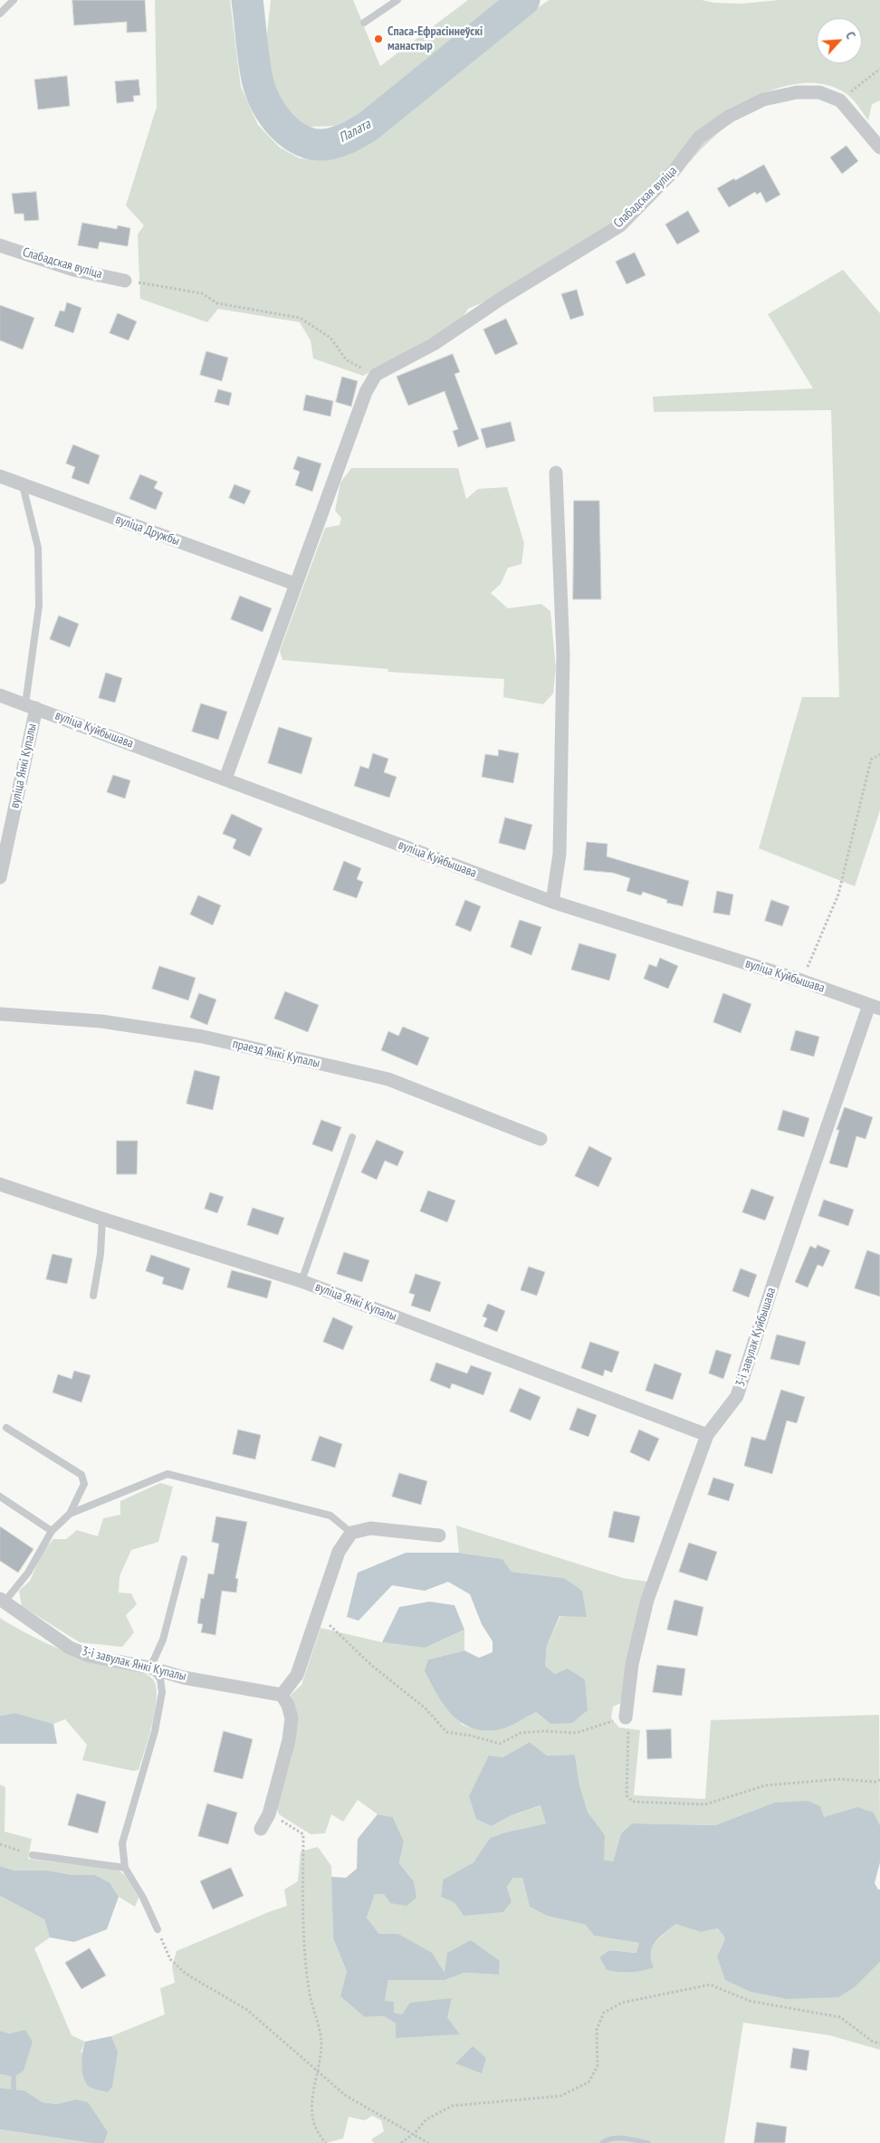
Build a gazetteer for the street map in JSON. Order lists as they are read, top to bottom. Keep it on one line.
{"streets":{"street":["Слабадская вуліца","вуліца Дружбы","вуліца Куйбышава","вуліца Янкі Купалы","праезд Янкі Купалы","3-і завулак Куйбышава","3-і завулак Янкі Купалы"]},"crossings":[["вуліца Куйбышава","вуліца Янкі Купалы"],["вуліца Куйбышава","3-і завулак Куйбышава"],["вуліца Янкі Купалы","3-і завулак Куйбышава"]],"water":["Палата"],"places":["Спаса-Ефрасіннеўскі манастыр"],"north":"top right"}
